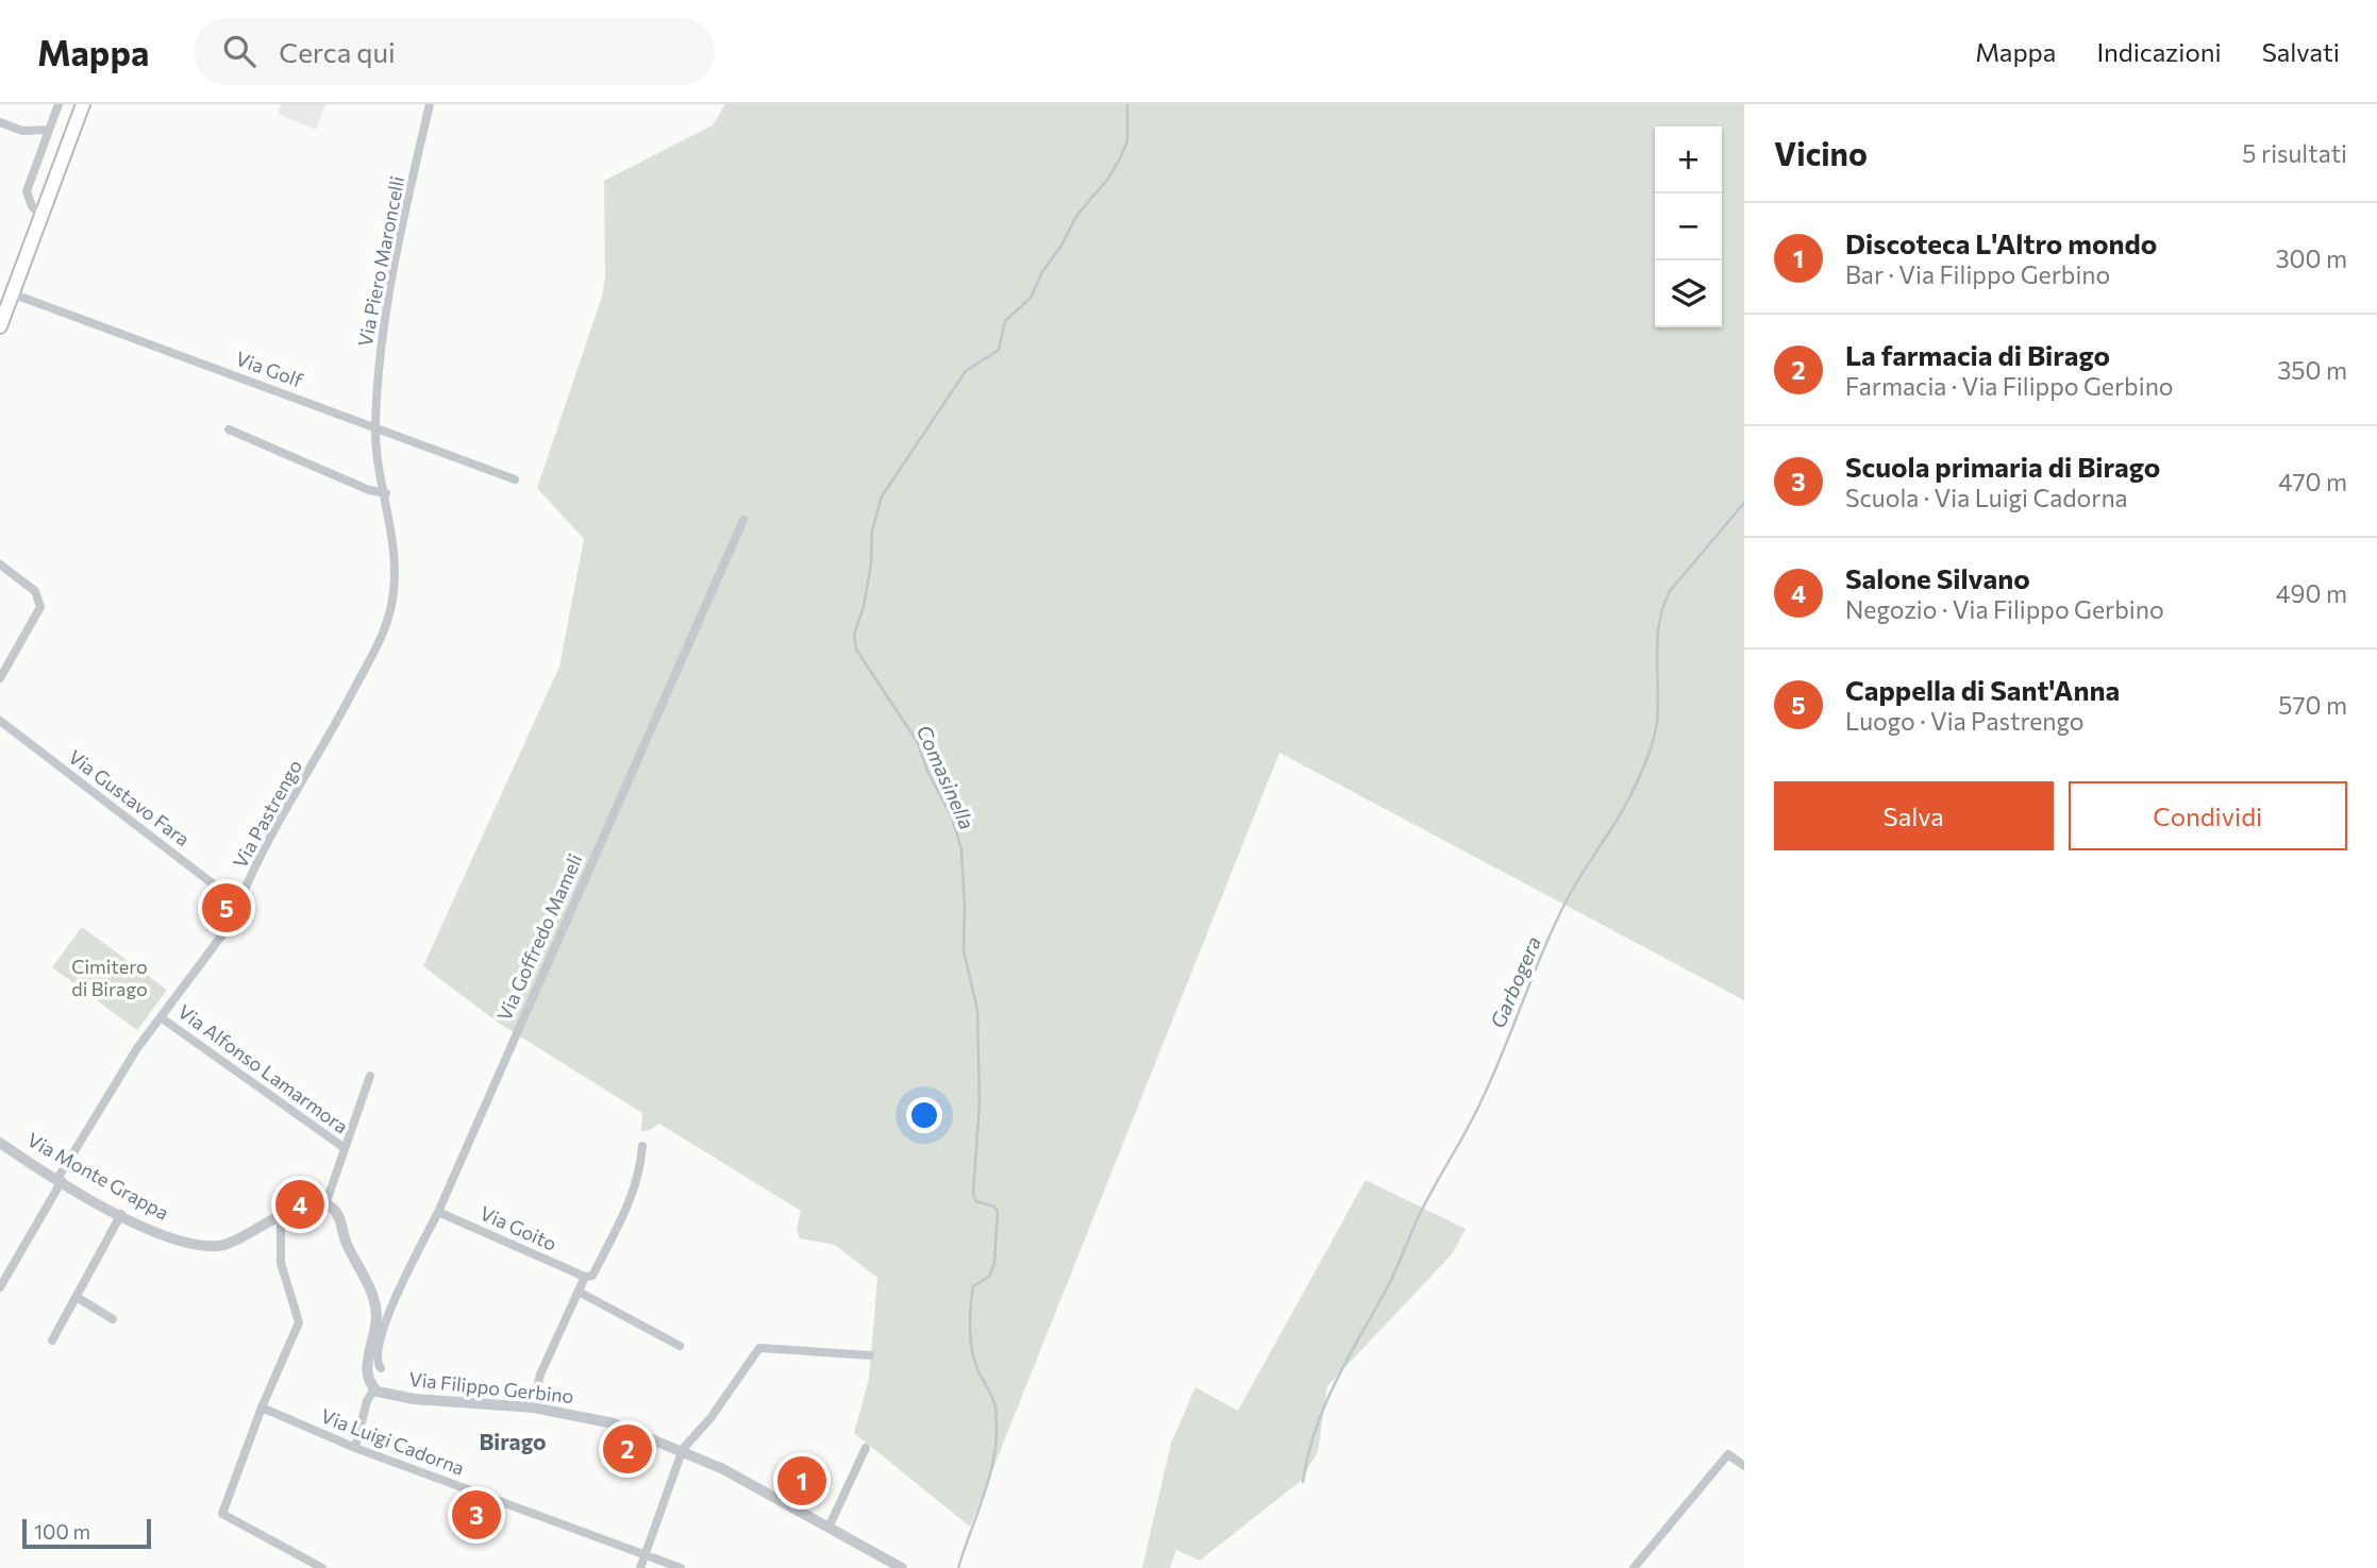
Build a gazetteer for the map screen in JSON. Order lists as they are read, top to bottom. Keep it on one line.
{"streets":{"street":["Via Piero Maroncelli","Via Golf","Via Gustavo Fara","Via Pastrengo","Via Goffredo Mameli","Via Alfonso Lamarmora","Via Monte Grappa","Via Goito","Via Filippo Gerbino","Via Luigi Cadorna"]},"crossings":[["Via Piero Maroncelli","Via Golf"],["Via Piero Maroncelli","Via Pastrengo"],["Via Golf","Via Pastrengo"],["Via Gustavo Fara","Via Pastrengo"],["Via Pastrengo","Via Alfonso Lamarmora"],["Via Pastrengo","Via Monte Grappa"],["Via Goffredo Mameli","Via Goito"]],"districts":["Birago"],"water":["Comasinella","Garbogera"],"parks":["Cimitero di Birago"],"scale_bar":"100 m","page":{"header":"Mappa","search":"Cerca qui","nav":["Mappa","Indicazioni","Salvati"],"heading":["Vicino","5 risultati"],"map_buttons":["+","−"],"list":[{"mark":"1","name":"Discoteca L'Altro mondo","note":"Bar · Via Filippo Gerbino","value":"300 m"},{"mark":"2","name":"La farmacia di Birago","note":"Farmacia · Via Filippo Gerbino","value":"350 m"},{"mark":"3","name":"Scuola primaria di Birago","note":"Scuola · Via Luigi Cadorna","value":"470 m"},{"mark":"4","name":"Salone Silvano","note":"Negozio · Via Filippo Gerbino","value":"490 m"},{"mark":"5","name":"Cappella di Sant'Anna","note":"Luogo · Via Pastrengo","value":"570 m"}],"buttons":["Salva","Condividi"],"pins":["5","4","2","1","3"],"scale":"100 m"}}
